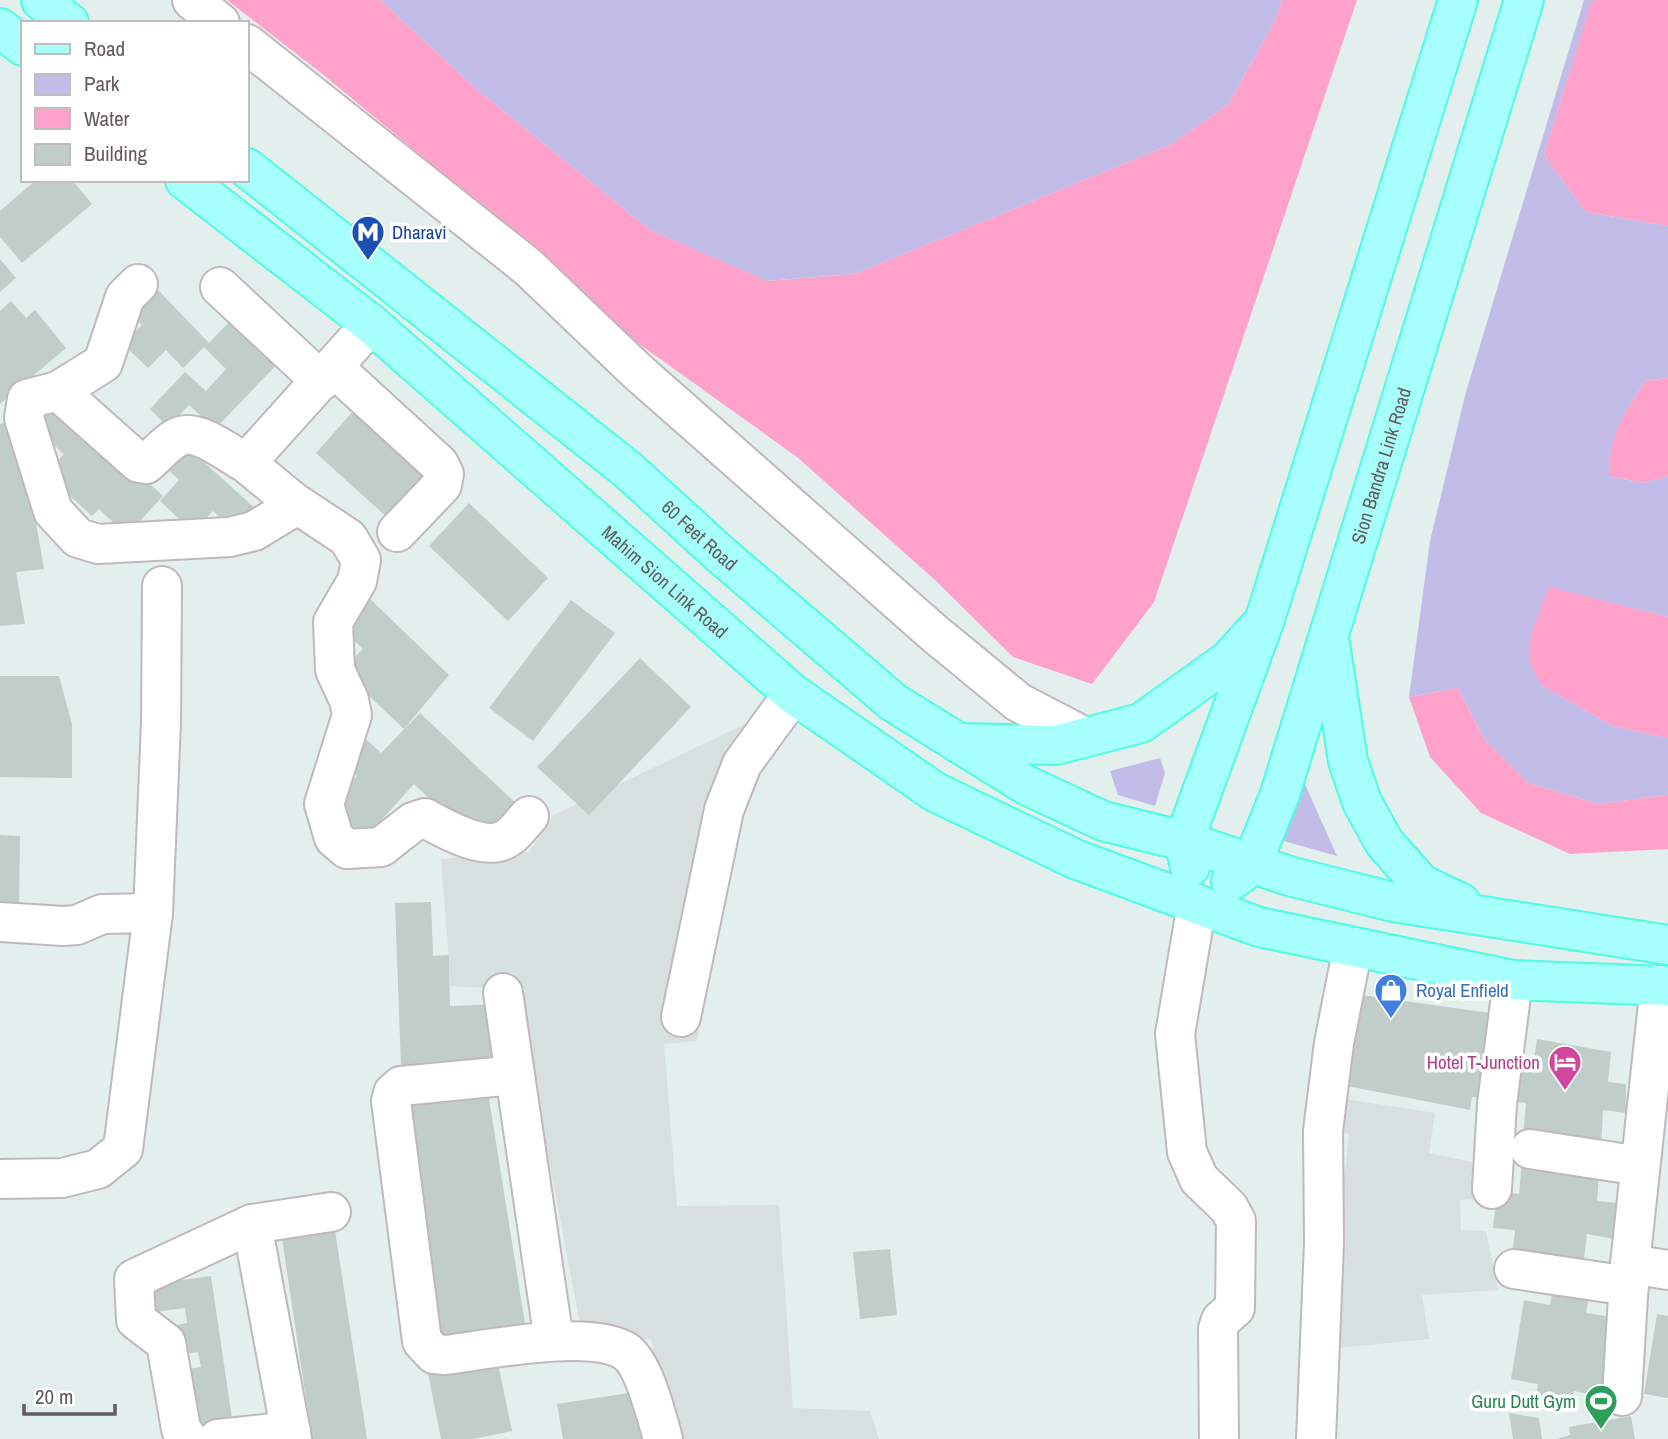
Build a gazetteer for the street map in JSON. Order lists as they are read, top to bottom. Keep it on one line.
{"streets":{"main road":["Sion Bandra Link Road","60 Feet Road","Mahim Sion Link Road"]},"crossings":[["Sion Bandra Link Road","60 Feet Road"]],"places":{"metro station":["Dharavi"],"shop":["Royal Enfield"],"hotel":["Hotel T-Junction"],"sports":["Guru Dutt Gym"]},"legend":["Road","Park","Water","Building"],"scale_bar":"20 m"}
